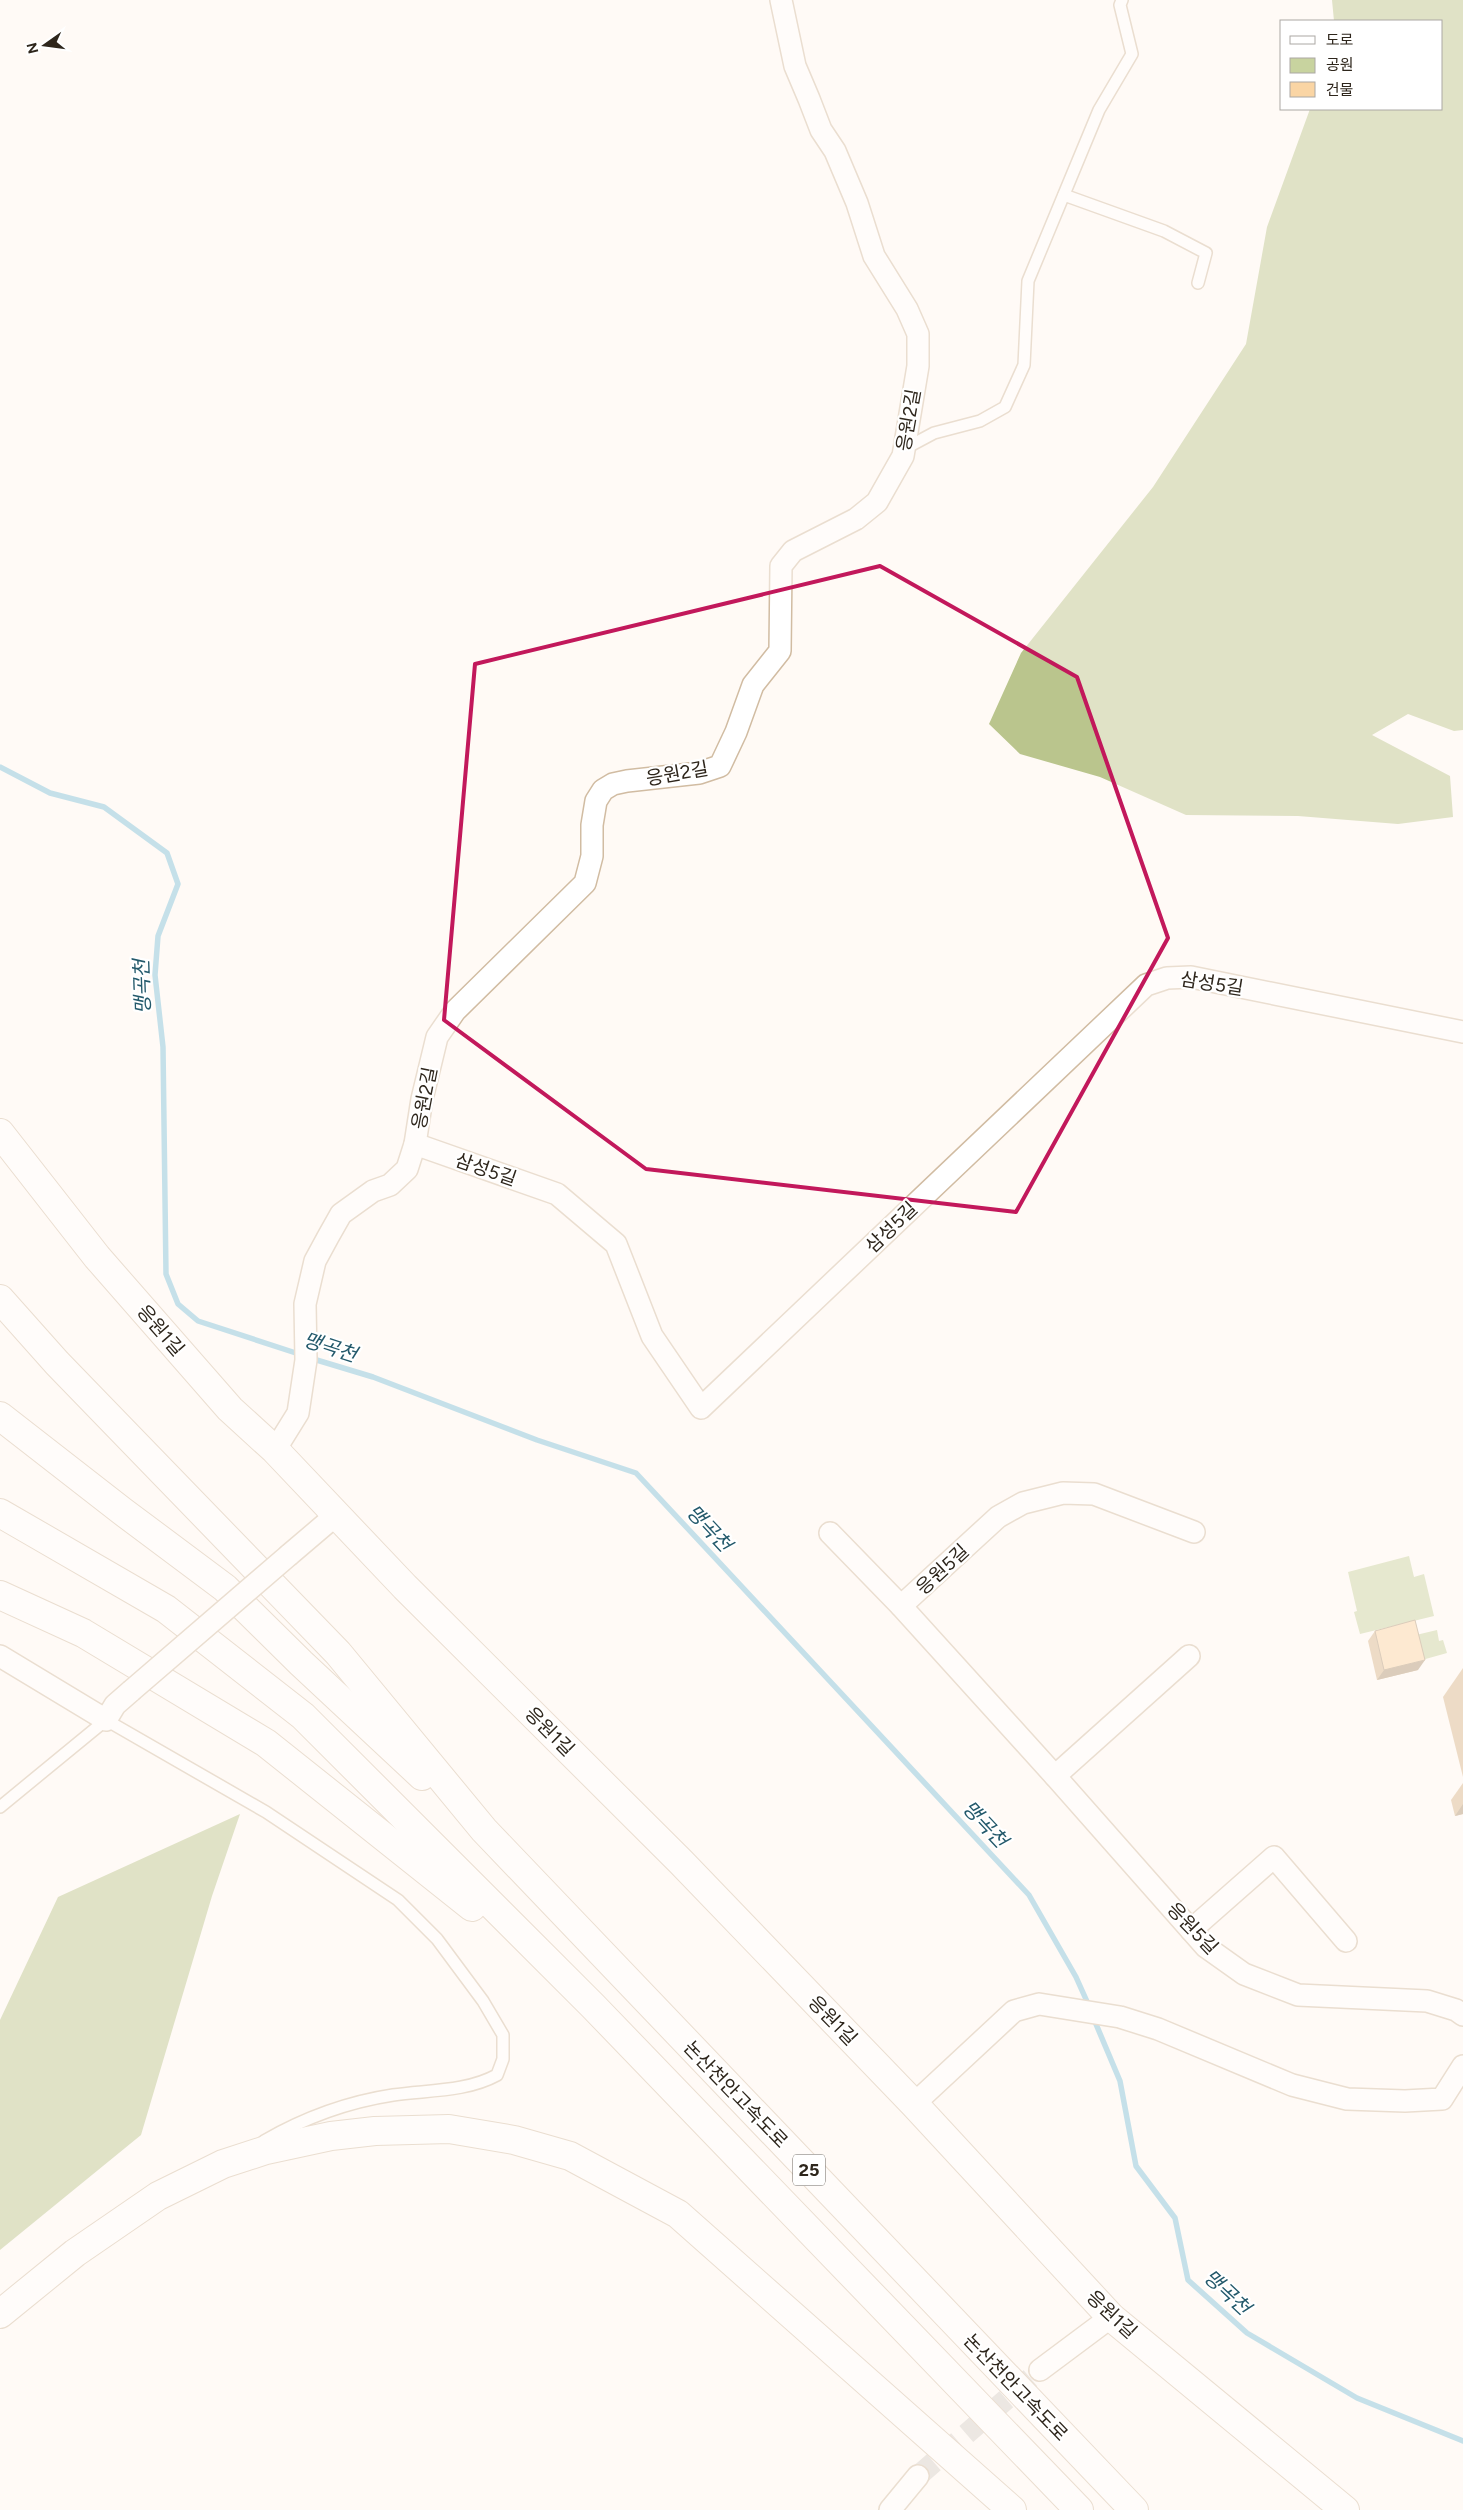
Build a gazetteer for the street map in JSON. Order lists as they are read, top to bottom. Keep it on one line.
{"streets":{"main road":["응원1길","논산천안고속도로","25"],"street":["응원2길","삼성5길","응원5길"]},"crossings":[["응원2길","삼성5길"],["응원2길","응원1길"]],"water":["맹곡천"],"legend":["도로","공원","건물"],"north":"left"}
